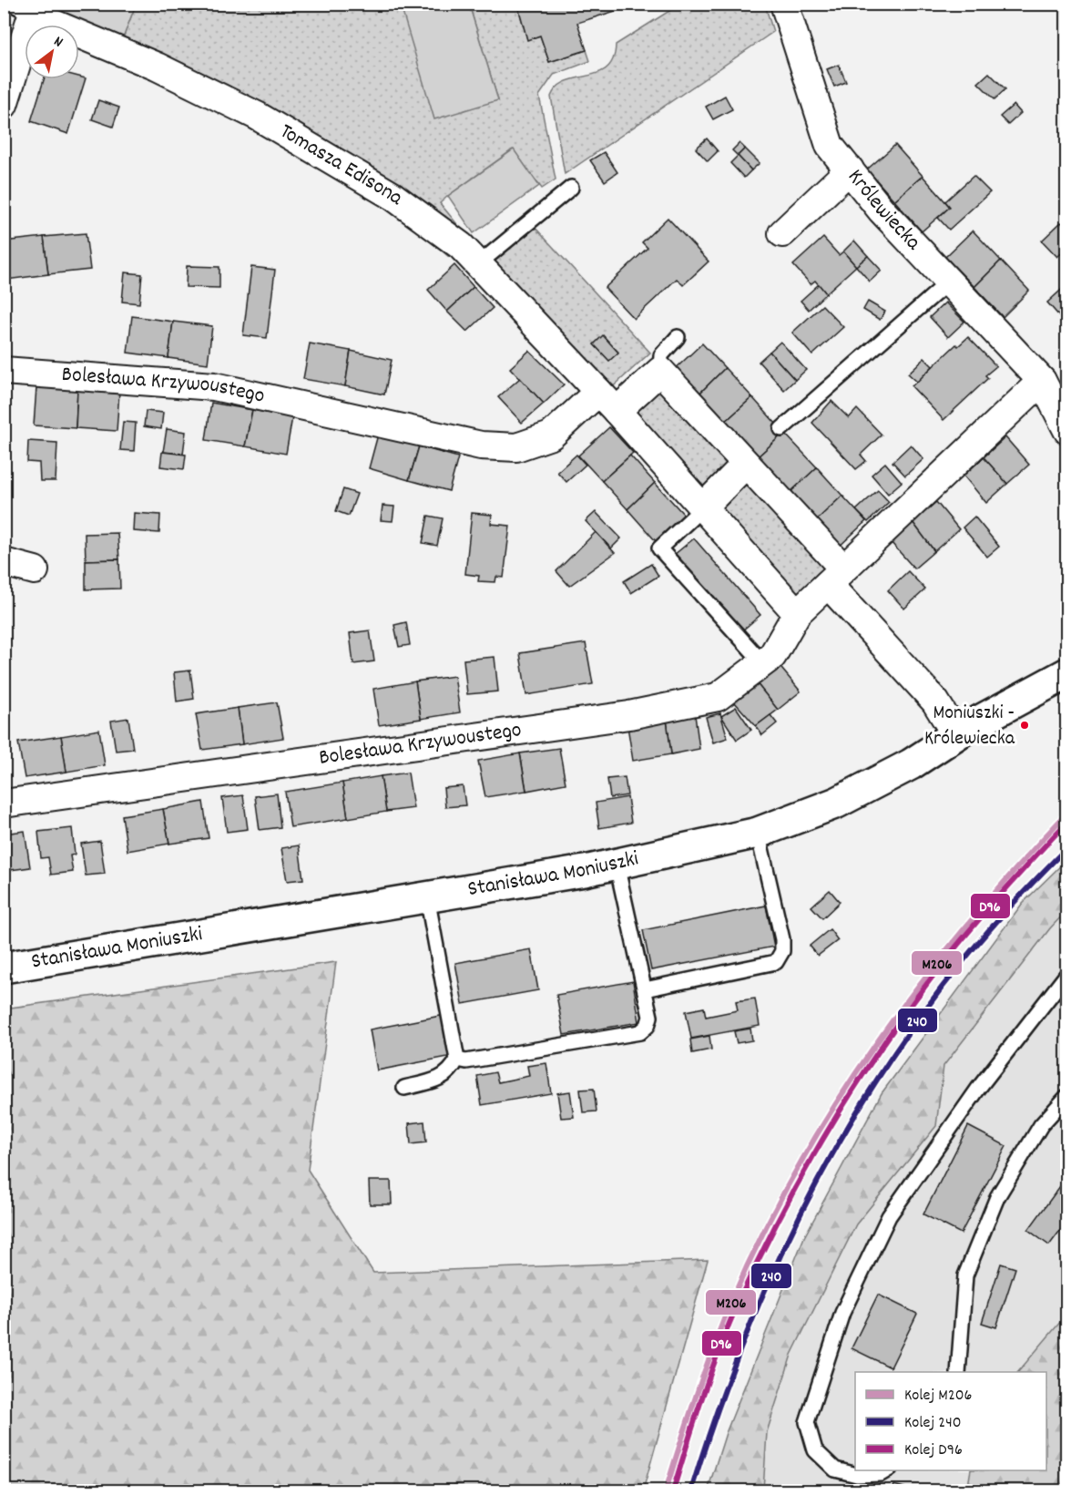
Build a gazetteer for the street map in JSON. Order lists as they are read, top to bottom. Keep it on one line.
{"streets":{"street":["Tomasza Edisona","Królewiecka","Bolesława Krzywoustego","Stanisława Moniuszki"]},"crossings":[["Tomasza Edisona","Bolesława Krzywoustego"]],"places":["Moniuszki - Królewiecka"],"lines":["rail line M206","rail line D96","rail line 240"],"legend":["Kolej M206","Kolej 240","Kolej D96"],"north":"top right"}
